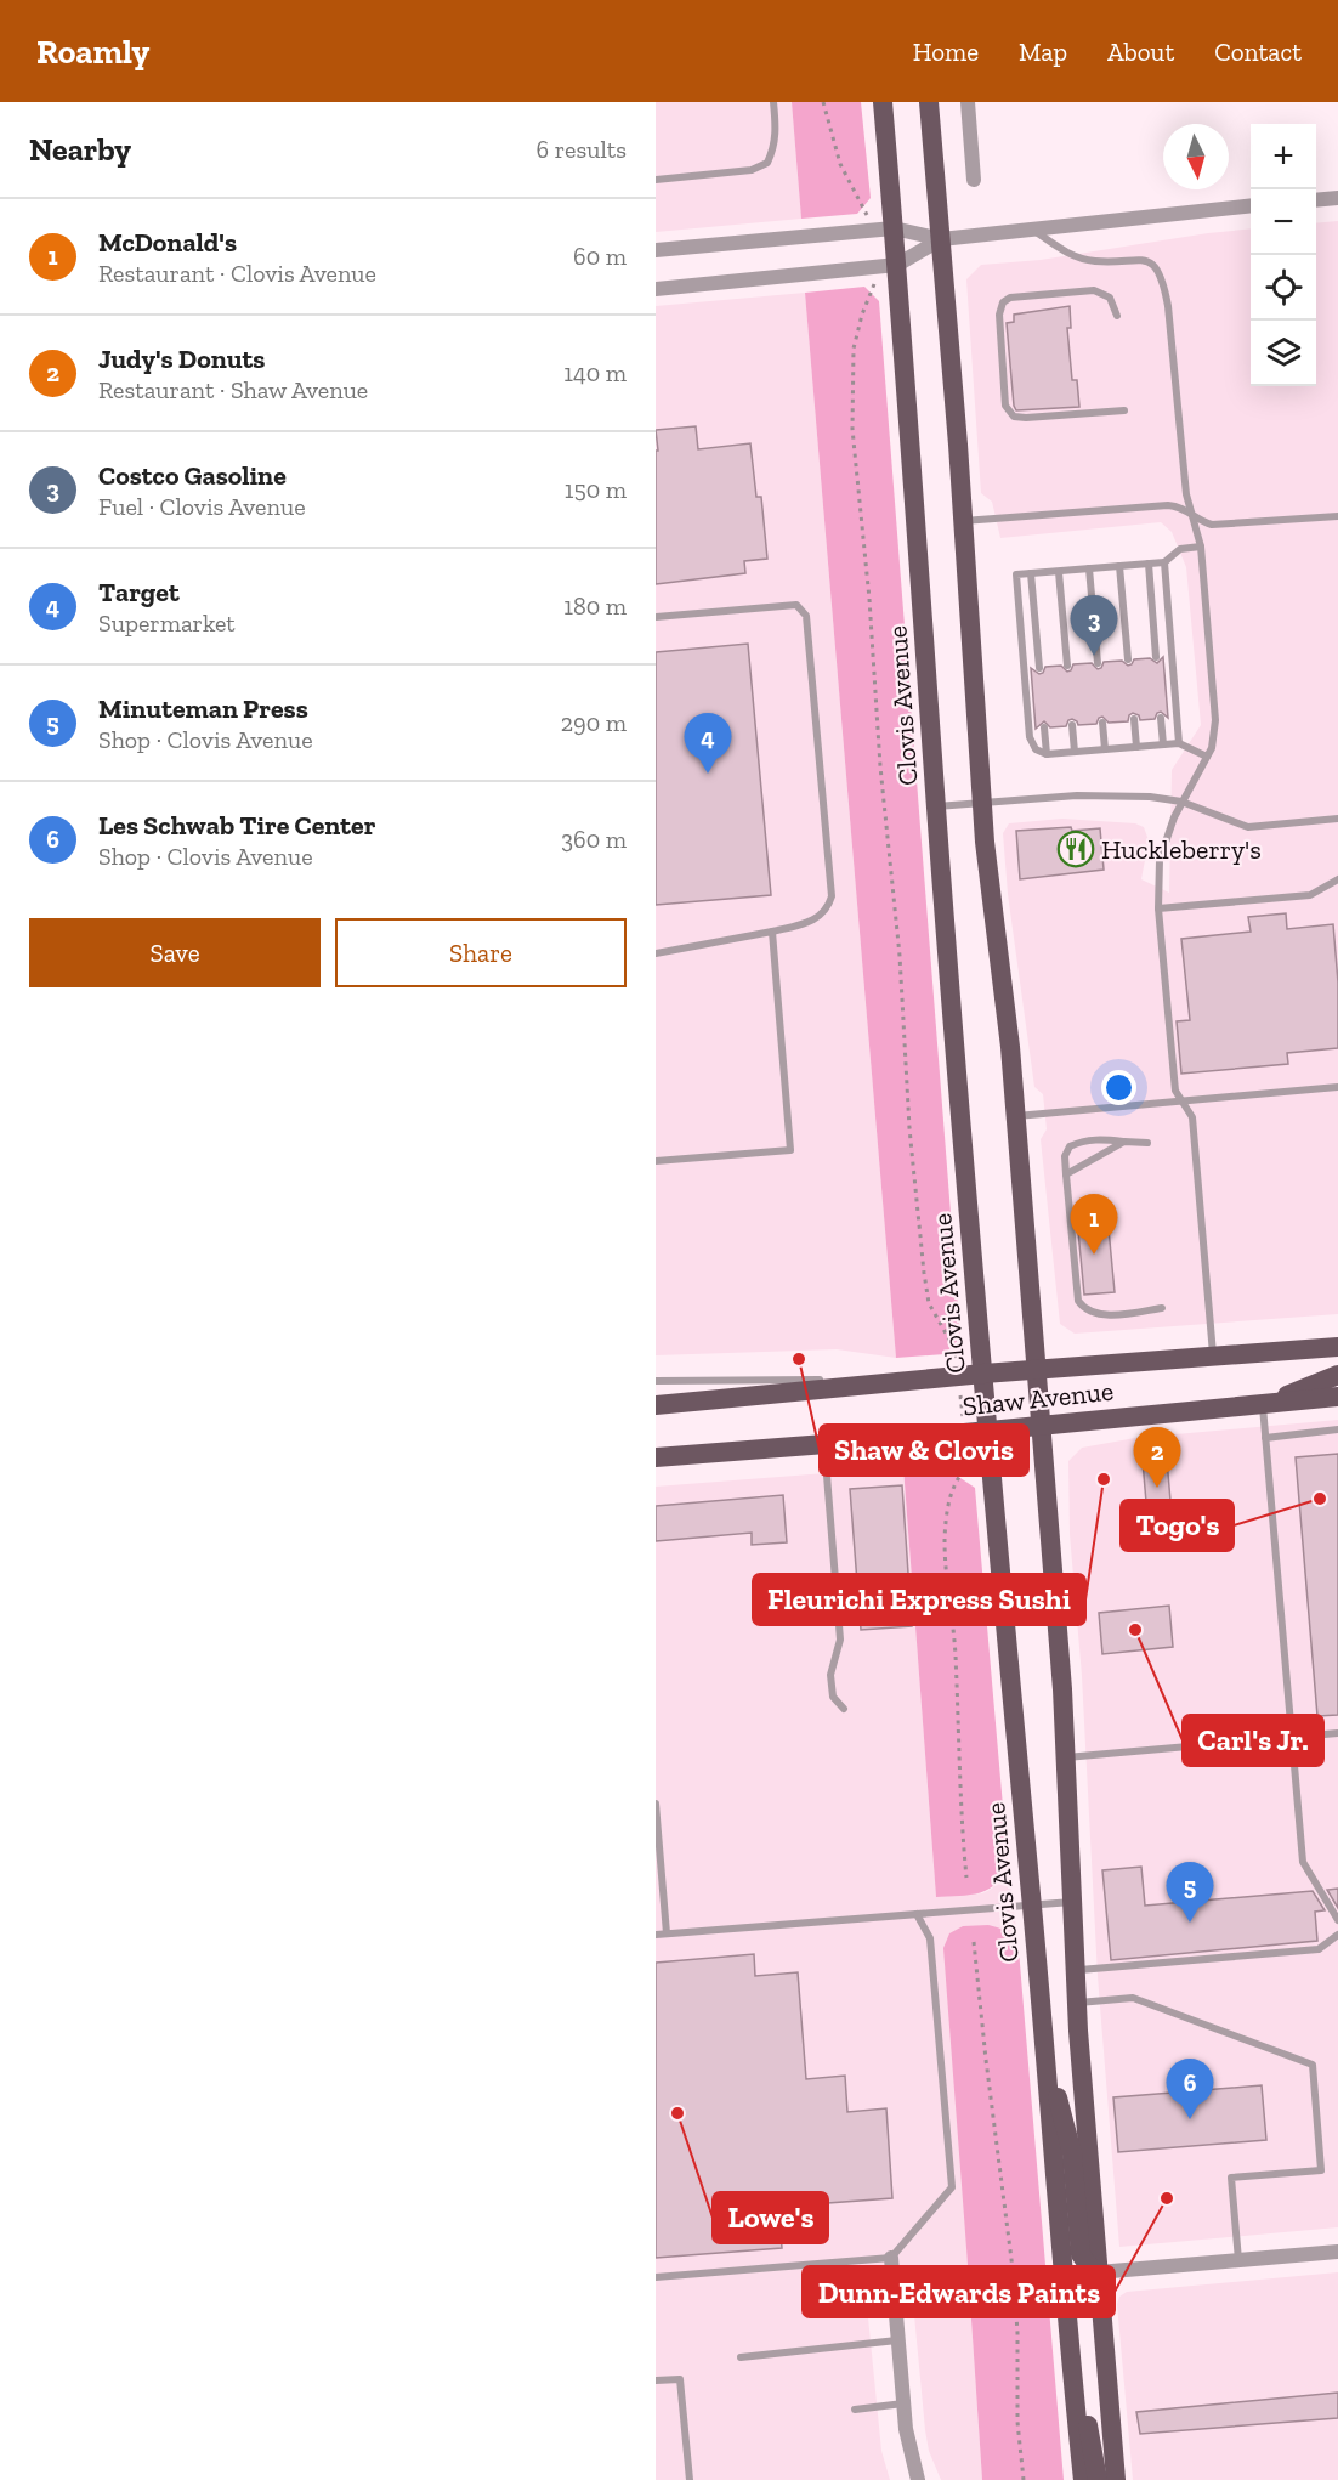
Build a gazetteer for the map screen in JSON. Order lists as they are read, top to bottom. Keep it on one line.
{"streets":{"main road":["Clovis Avenue","Shaw Avenue"]},"crossings":[["Clovis Avenue","Shaw Avenue"]],"places":{"restaurant":["Huckleberry's"],"other":["Shaw & Clovis","Fleurichi Express Sushi","Togo's","Carl's Jr.","Lowe's","Dunn-Edwards Paints"]},"north":"bottom","page":{"header":"Roamly","nav":["Home","Map","About","Contact"],"heading":["Nearby","6 results"],"map_buttons":["+","−"],"list":[{"mark":"1","name":"McDonald's","note":"Restaurant · Clovis Avenue","value":"60 m"},{"mark":"2","name":"Judy's Donuts","note":"Restaurant · Shaw Avenue","value":"140 m"},{"mark":"3","name":"Costco Gasoline","note":"Fuel · Clovis Avenue","value":"150 m"},{"mark":"4","name":"Target","note":"Supermarket","value":"180 m"},{"mark":"5","name":"Minuteman Press","note":"Shop · Clovis Avenue","value":"290 m"},{"mark":"6","name":"Les Schwab Tire Center","note":"Shop · Clovis Avenue","value":"360 m"}],"pins":["3","4","1","2","5","6"],"buttons":["Save","Share"]}}
